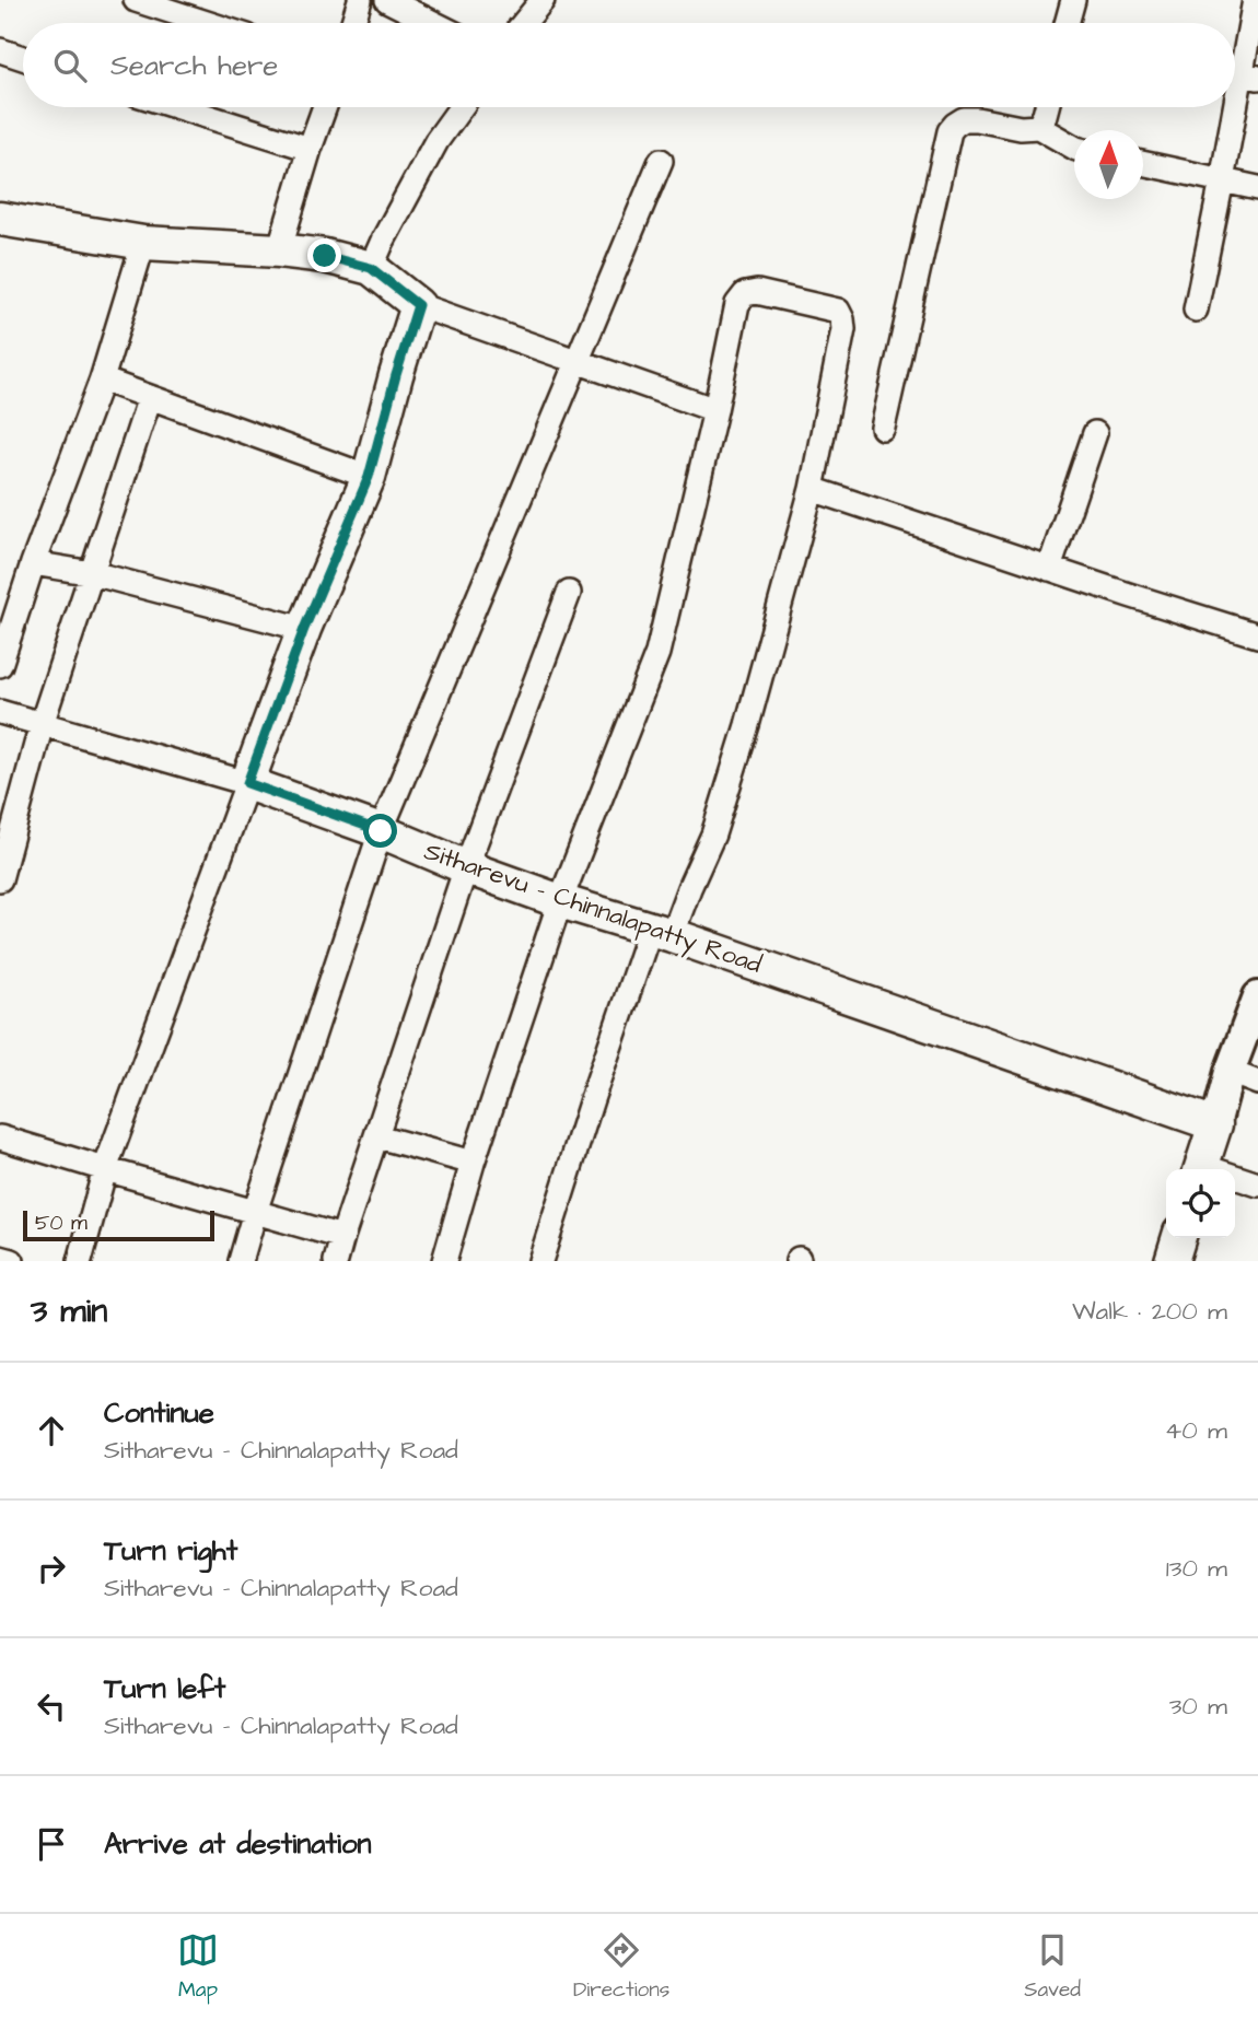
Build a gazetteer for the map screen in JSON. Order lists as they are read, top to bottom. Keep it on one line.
{"streets":{"main road":["Sitharevu - Chinnalapatty Road"]},"scale_bar":"50 m","north":"top","page":{"search":"Search here","scale":"50 m","heading":["3 min","Walk · 200 m"],"list":[["Continue","Sitharevu - Chinnalapatty Road","40 m"],["Turn right","Sitharevu - Chinnalapatty Road","130 m"],["Turn left","Sitharevu - Chinnalapatty Road","30 m"],"Arrive at destination"],"nav":["Map","Directions","Saved"]}}
